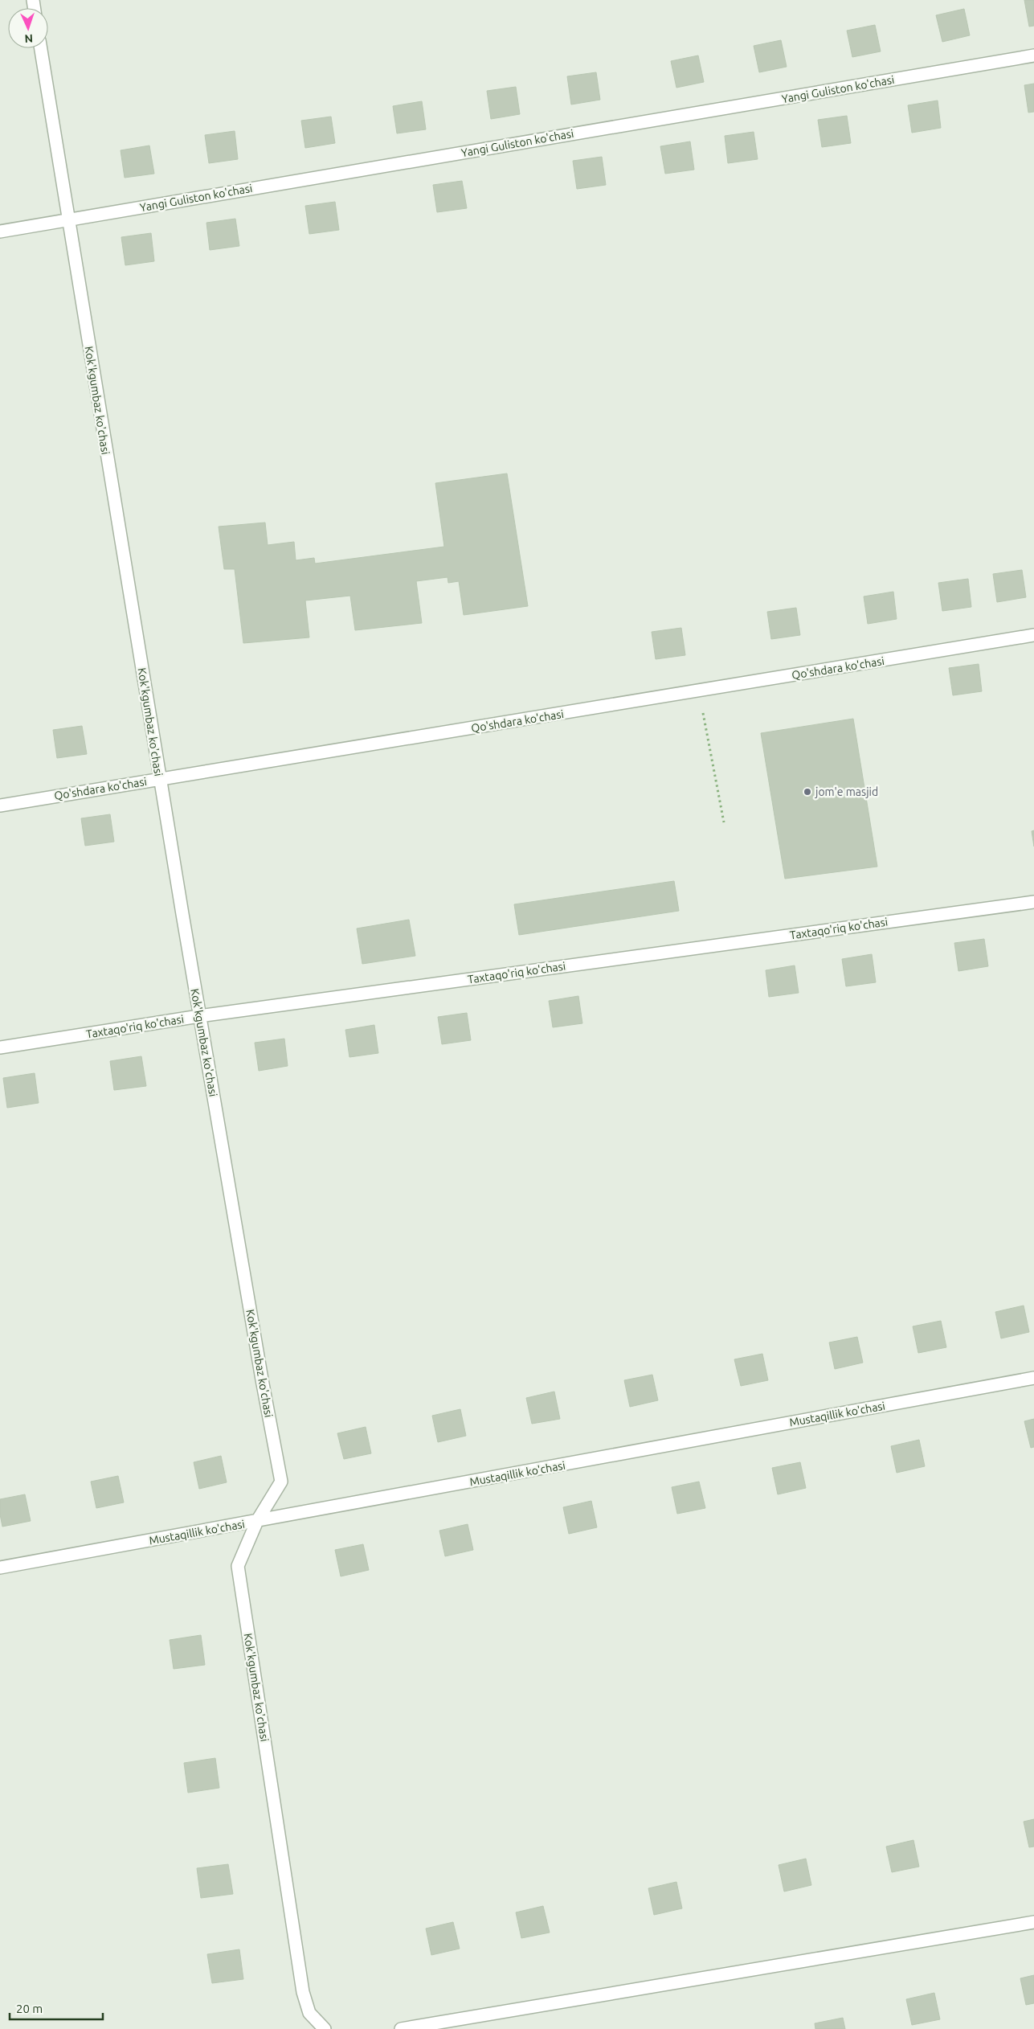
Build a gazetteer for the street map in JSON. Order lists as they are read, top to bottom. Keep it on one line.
{"streets":{"street":["Yangi Guliston ko'chasi","Kok'kgumbaz ko'chasi","Qo'shdara ko'chasi","Taxtaqo'riq ko'chasi","Mustaqillik ko'chasi"]},"crossings":[["Yangi Guliston ko'chasi","Kok'kgumbaz ko'chasi"],["Kok'kgumbaz ko'chasi","Qo'shdara ko'chasi"],["Kok'kgumbaz ko'chasi","Taxtaqo'riq ko'chasi"],["Kok'kgumbaz ko'chasi","Mustaqillik ko'chasi"]],"places":["jom'e masjid"],"scale_bar":"20 m","north":"bottom"}
